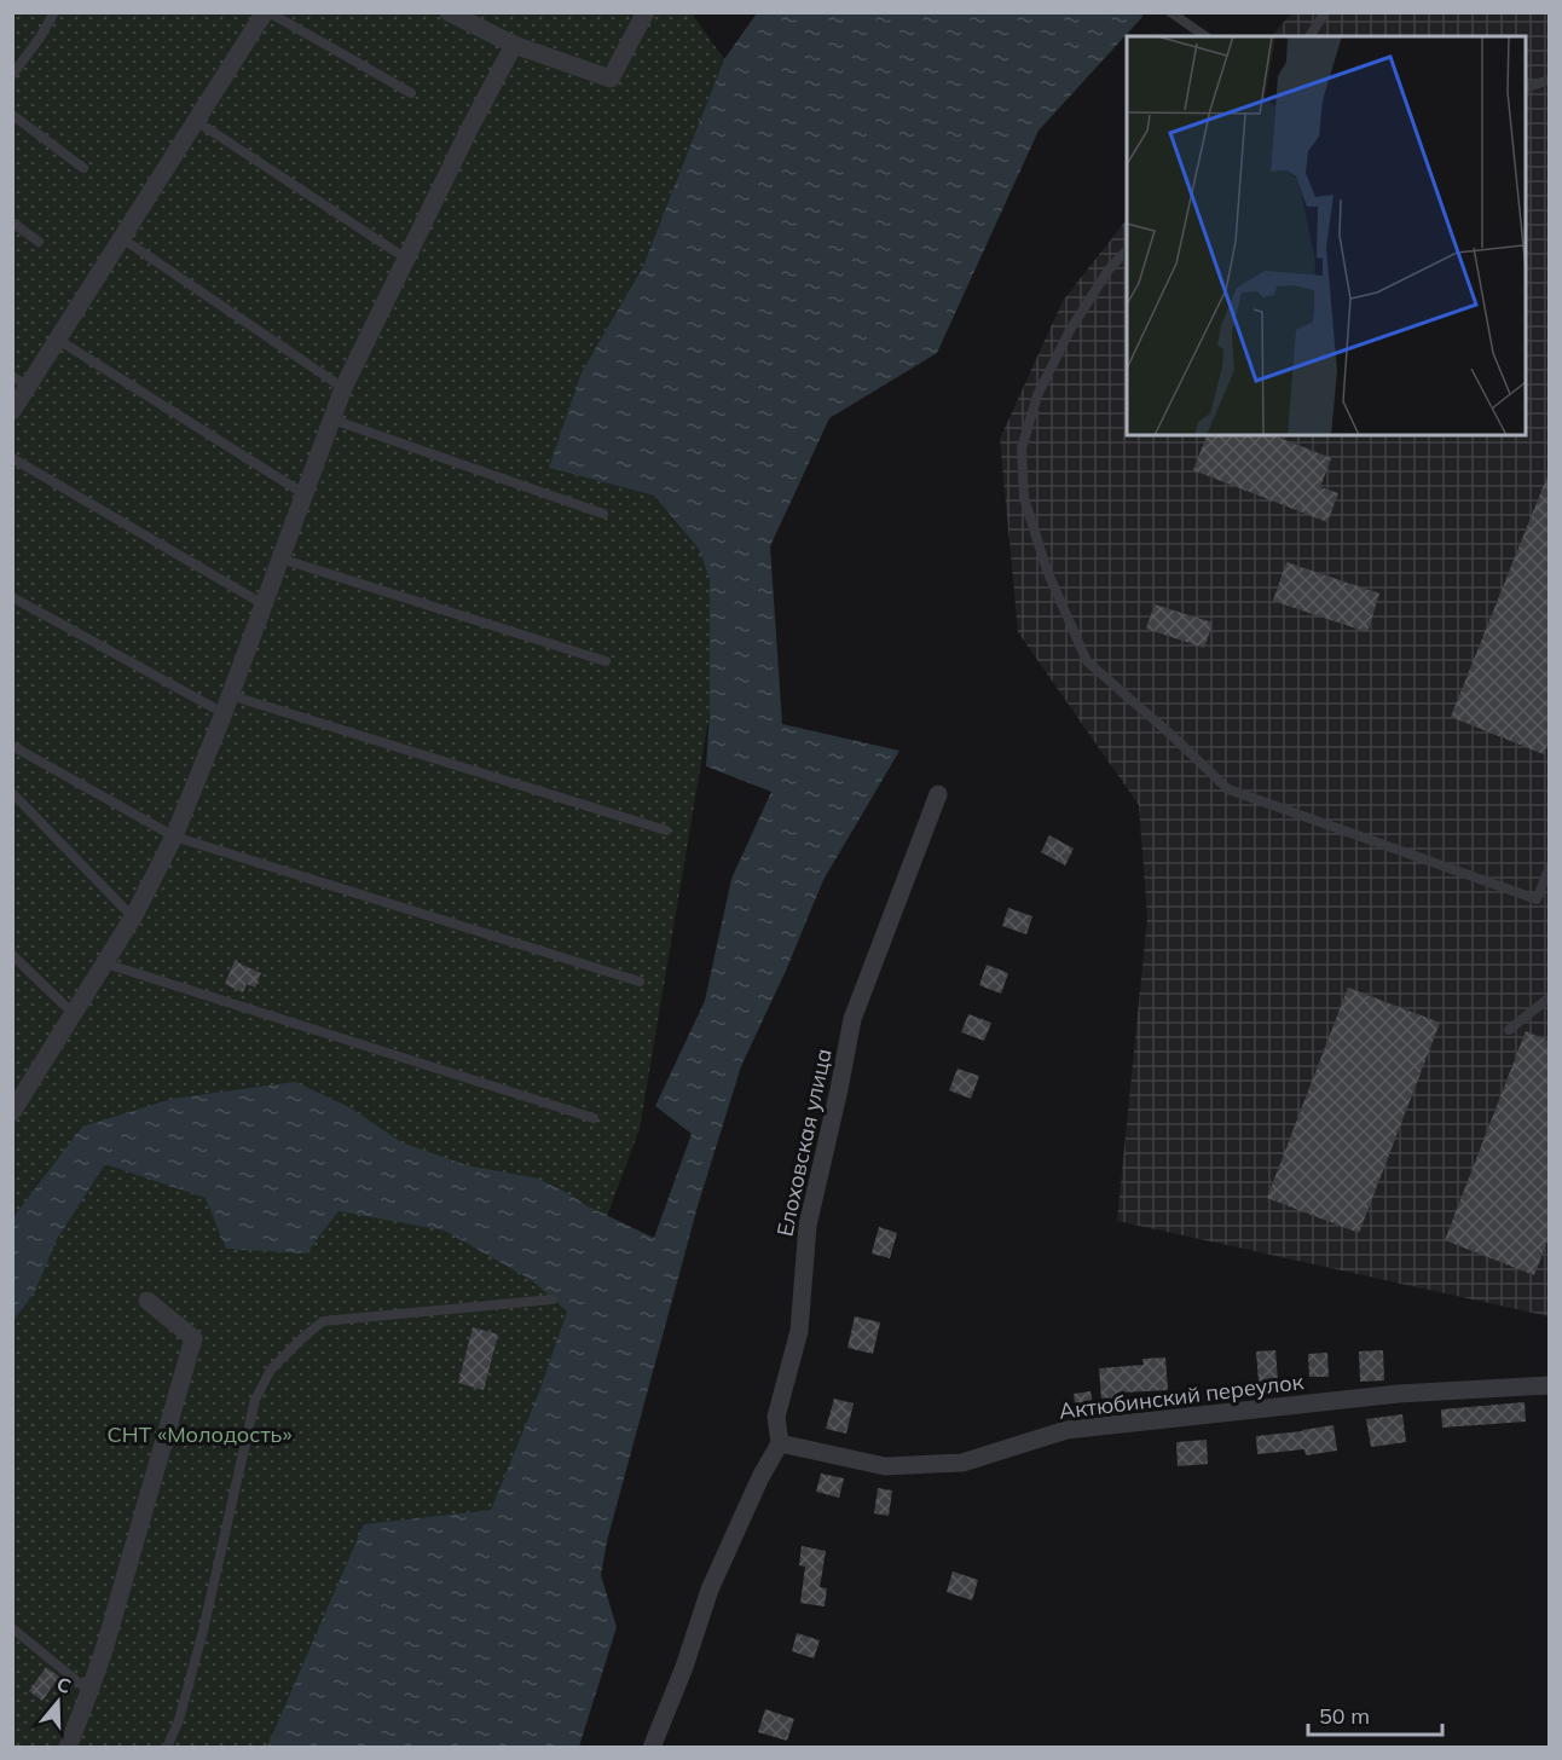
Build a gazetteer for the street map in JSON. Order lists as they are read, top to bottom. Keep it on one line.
{"streets":{"street":["Елоховская улица","Актюбинский переулок"]},"crossings":[["Елоховская улица","Актюбинский переулок"]],"parks":["СНТ «Молодость»"],"scale_bar":"50 m","north":"top"}
